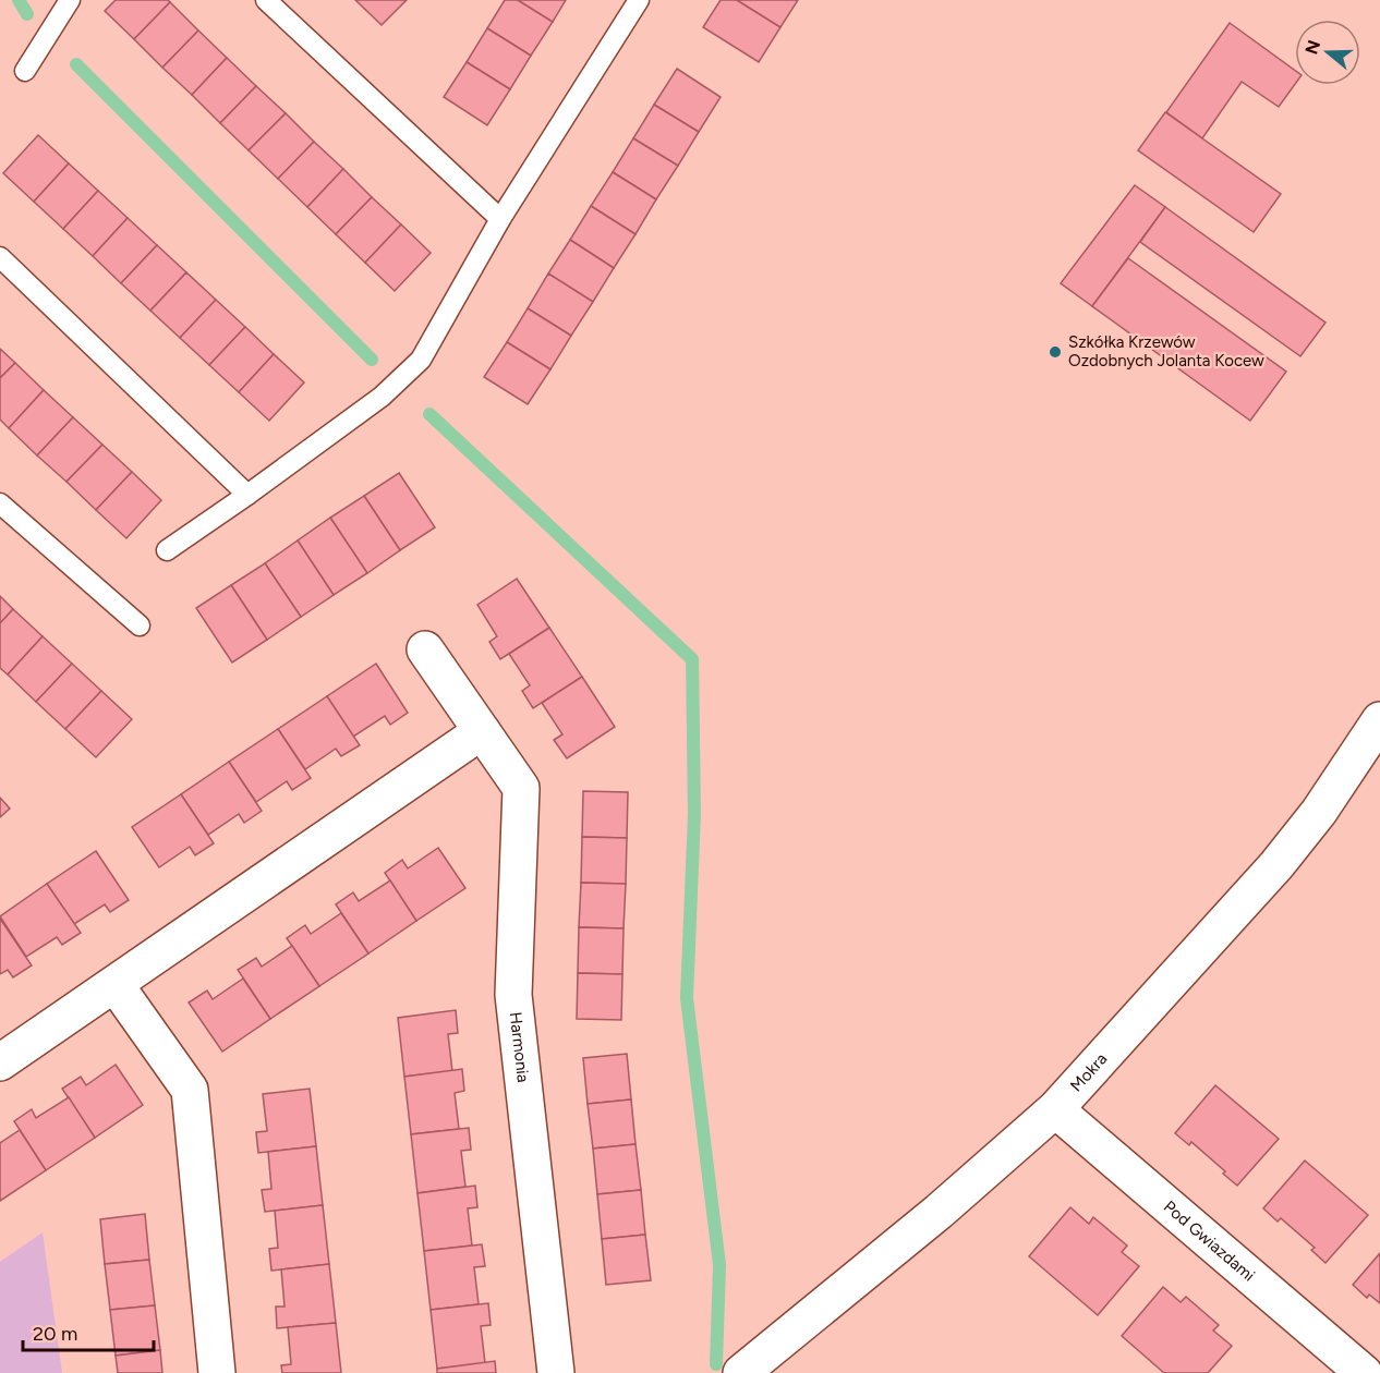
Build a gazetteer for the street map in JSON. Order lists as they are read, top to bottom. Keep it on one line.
{"streets":{"street":["Harmonia","Mokra","Pod Gwiazdami"]},"crossings":[["Mokra","Pod Gwiazdami"]],"places":["Szkółka Krzewów Ozdobnych Jolanta Kocew"],"scale_bar":"20 m","north":"left"}
